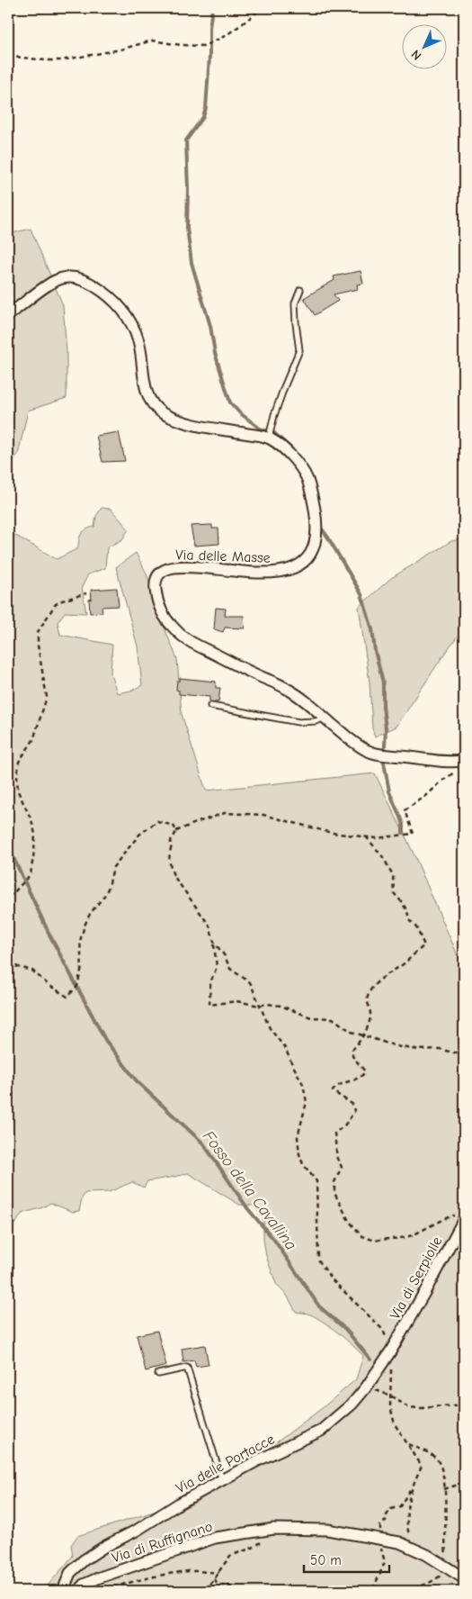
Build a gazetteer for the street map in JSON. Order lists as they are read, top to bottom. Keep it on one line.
{"streets":{"street":["Via delle Masse","Via di Serpiolle","Via delle Portacce","Via di Ruffignano"]},"crossings":[["Via di Serpiolle","Via delle Portacce"]],"water":["Fosso della Cavallina"],"scale_bar":"50 m","north":"bottom left"}
